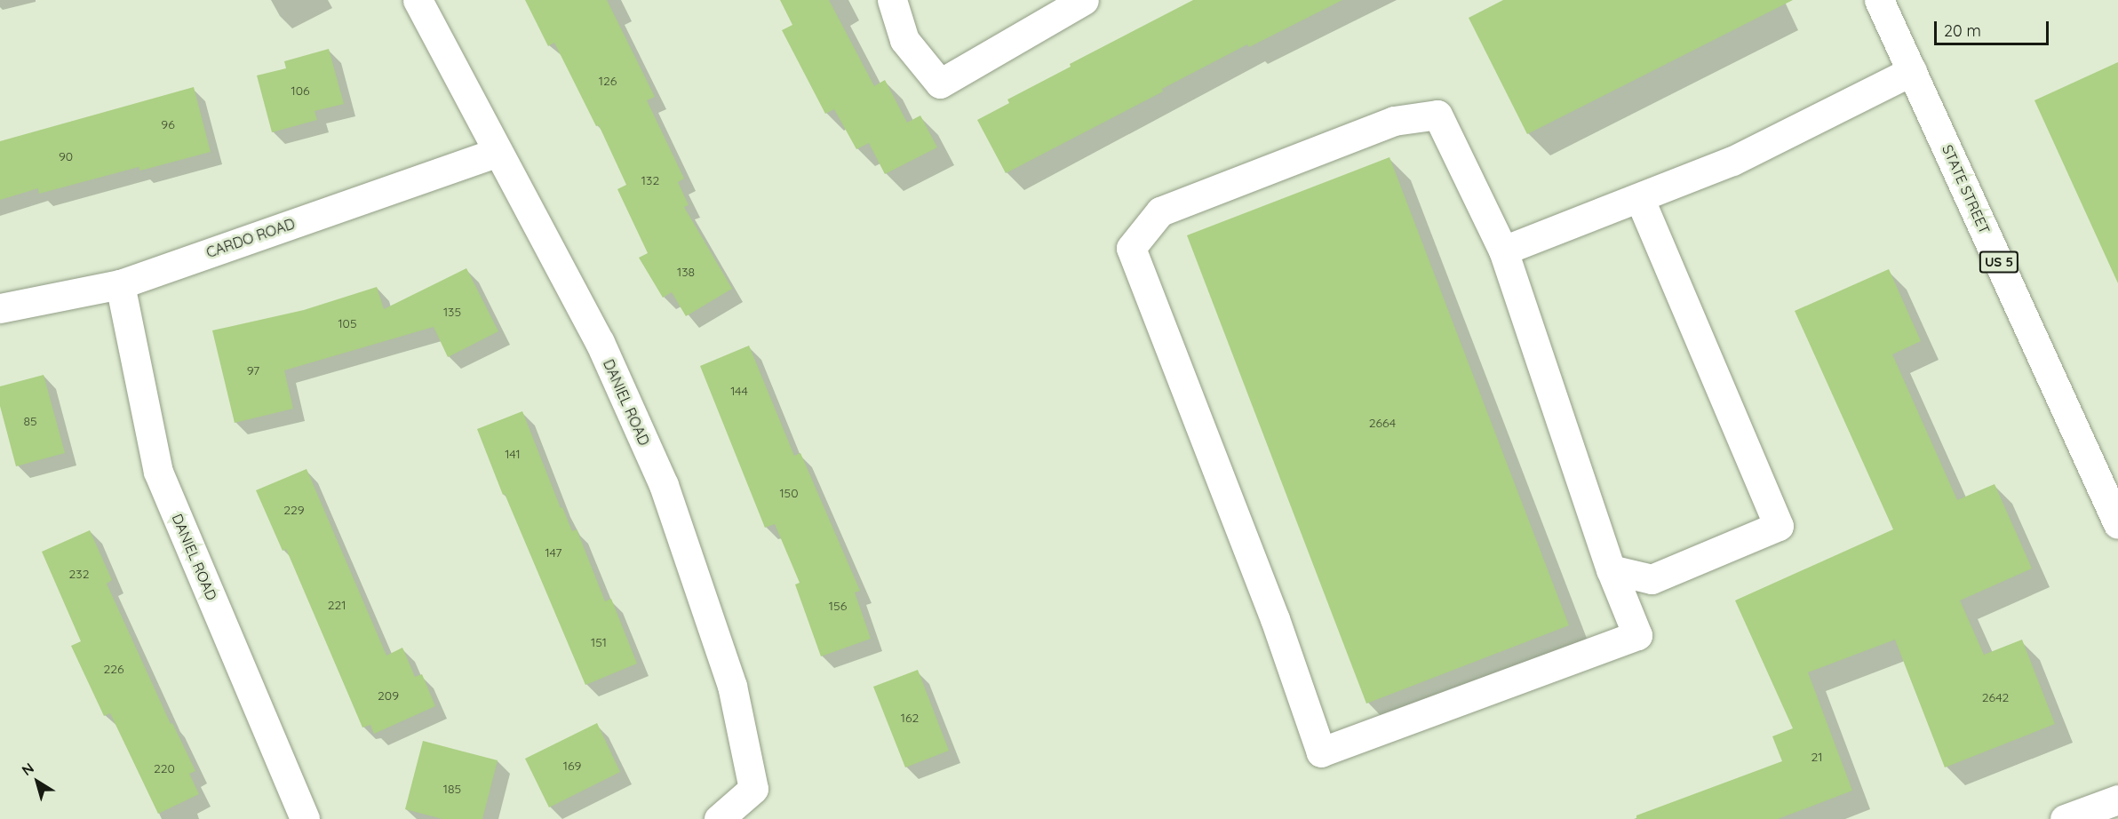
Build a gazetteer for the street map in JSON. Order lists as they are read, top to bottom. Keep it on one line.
{"streets":{"street":["STATE STREET","CARDO ROAD","US 5","DANIEL ROAD"]},"crossings":[["CARDO ROAD","DANIEL ROAD"]],"house_numbers":["126","106","96","90","132","138","135","105","97","144","85","2664","141","150","229","147","232","221","156","151","226","209","2642","162","21","169","220","185"],"scale_bar":"20 m","north":"top left"}
